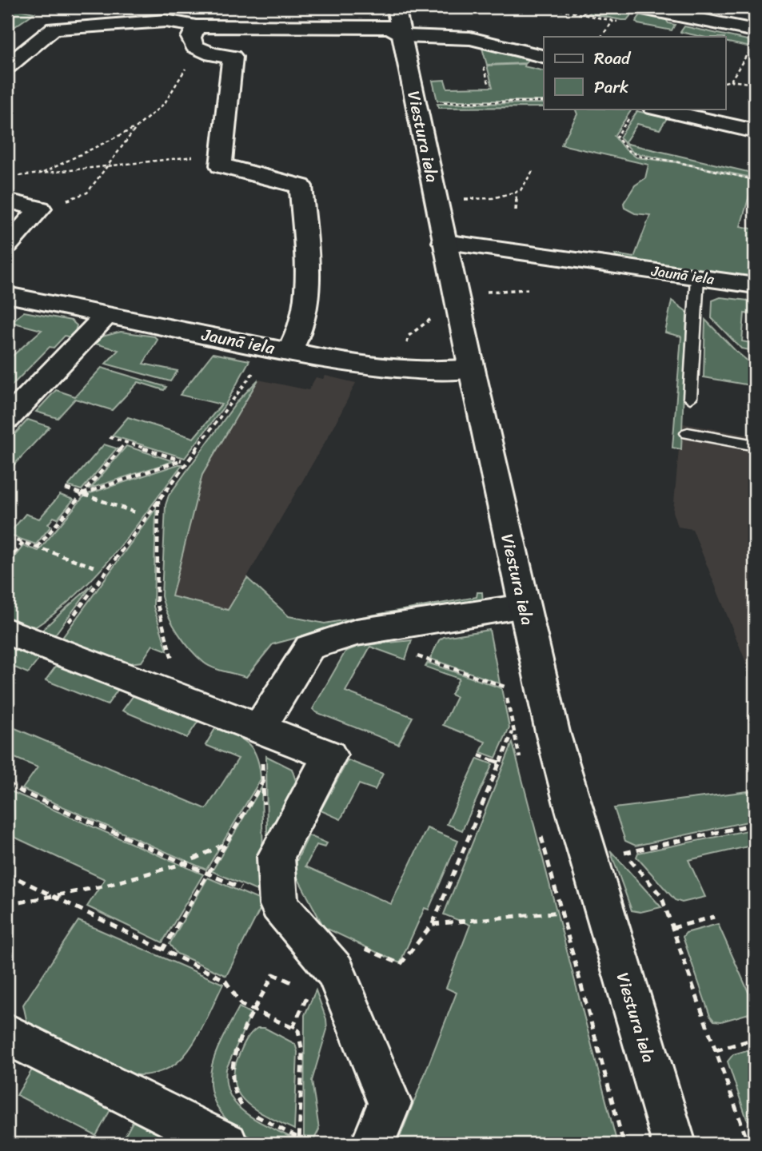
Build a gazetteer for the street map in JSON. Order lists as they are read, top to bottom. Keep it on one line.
{"streets":{"street":["Viestura iela","Jaunā iela"]},"crossings":[["Viestura iela","Jaunā iela"]],"legend":["Road","Park"]}
